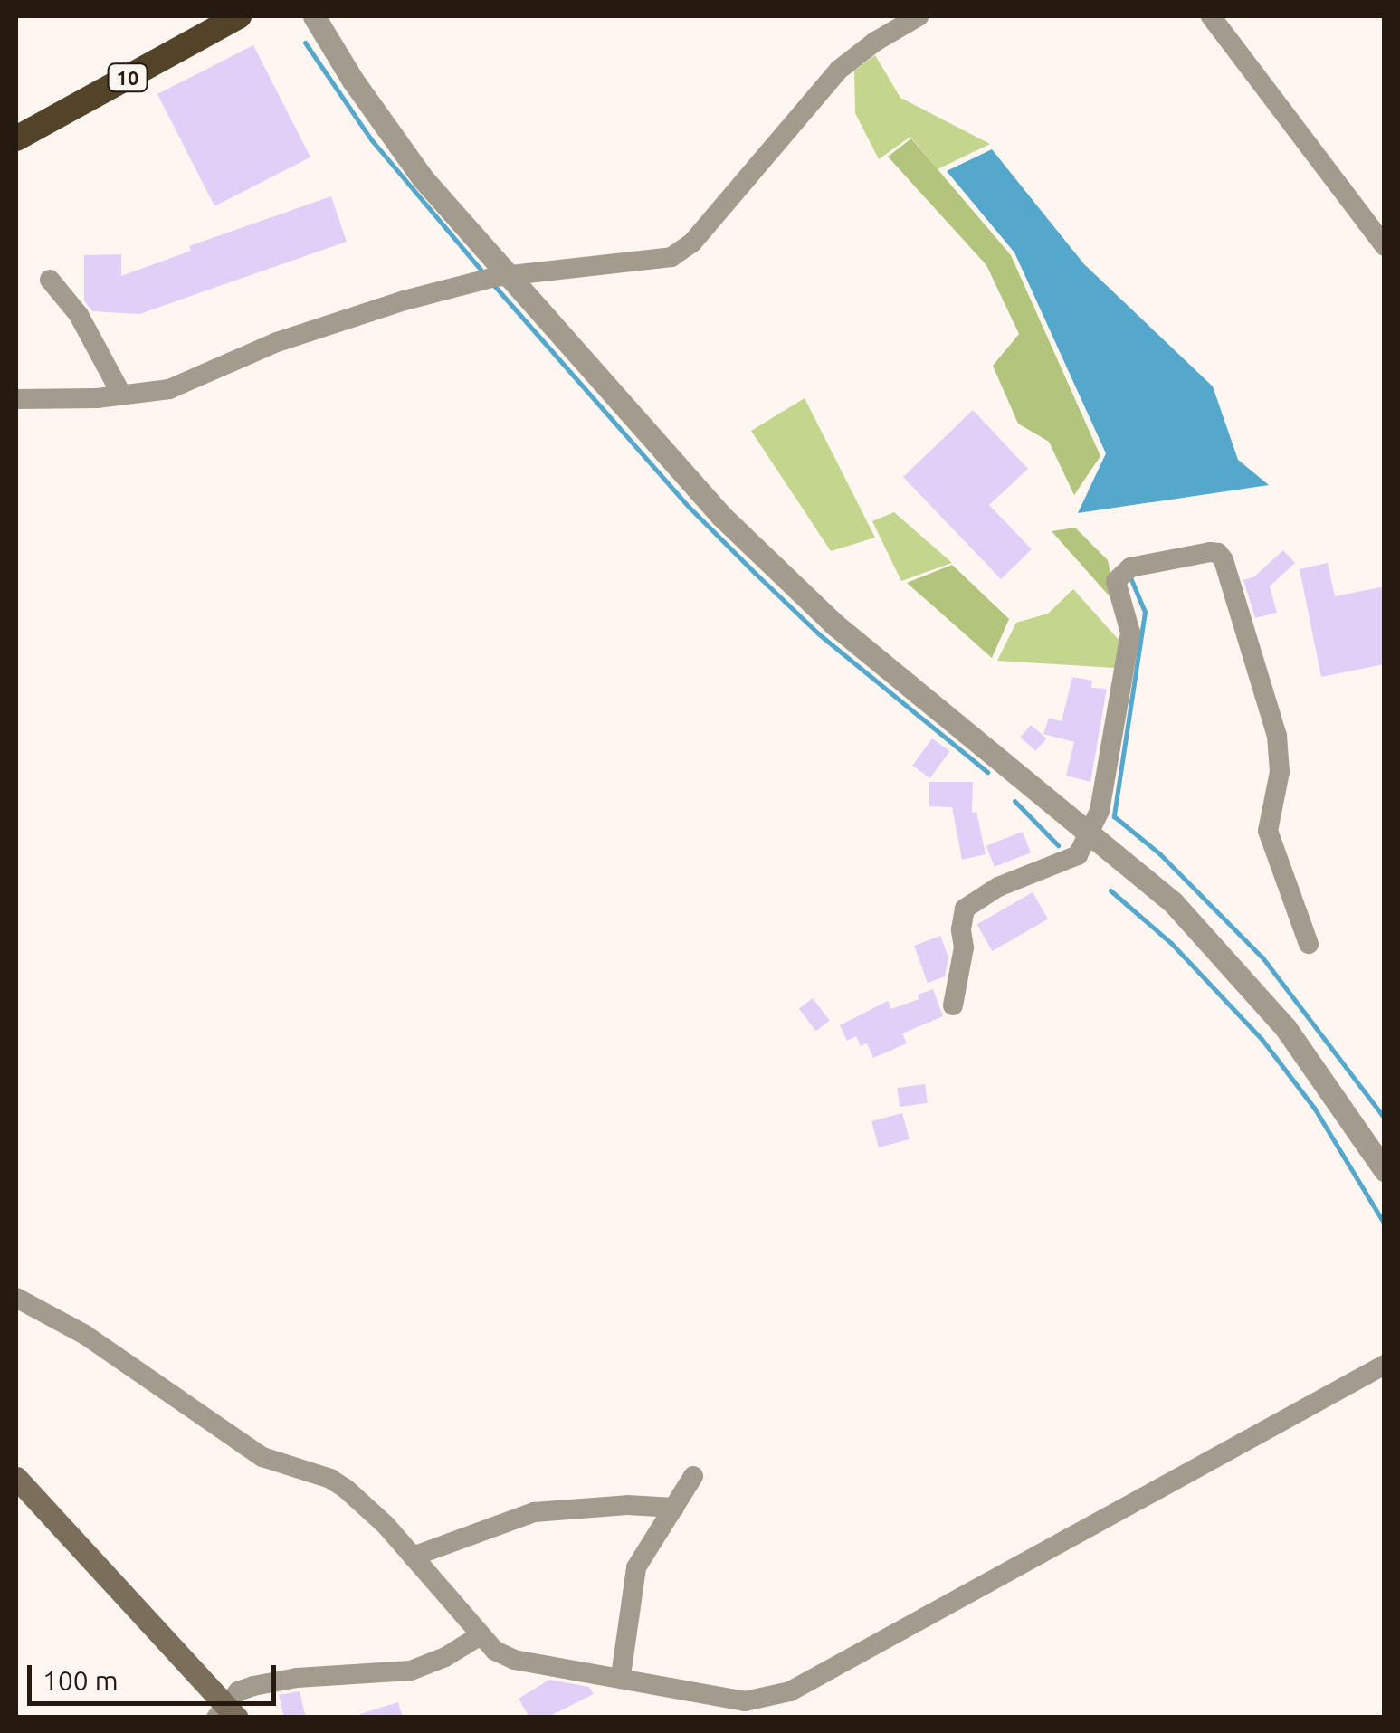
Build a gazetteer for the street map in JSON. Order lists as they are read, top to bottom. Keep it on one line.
{"streets":{"highway":["10"]},"scale_bar":"100 m"}
